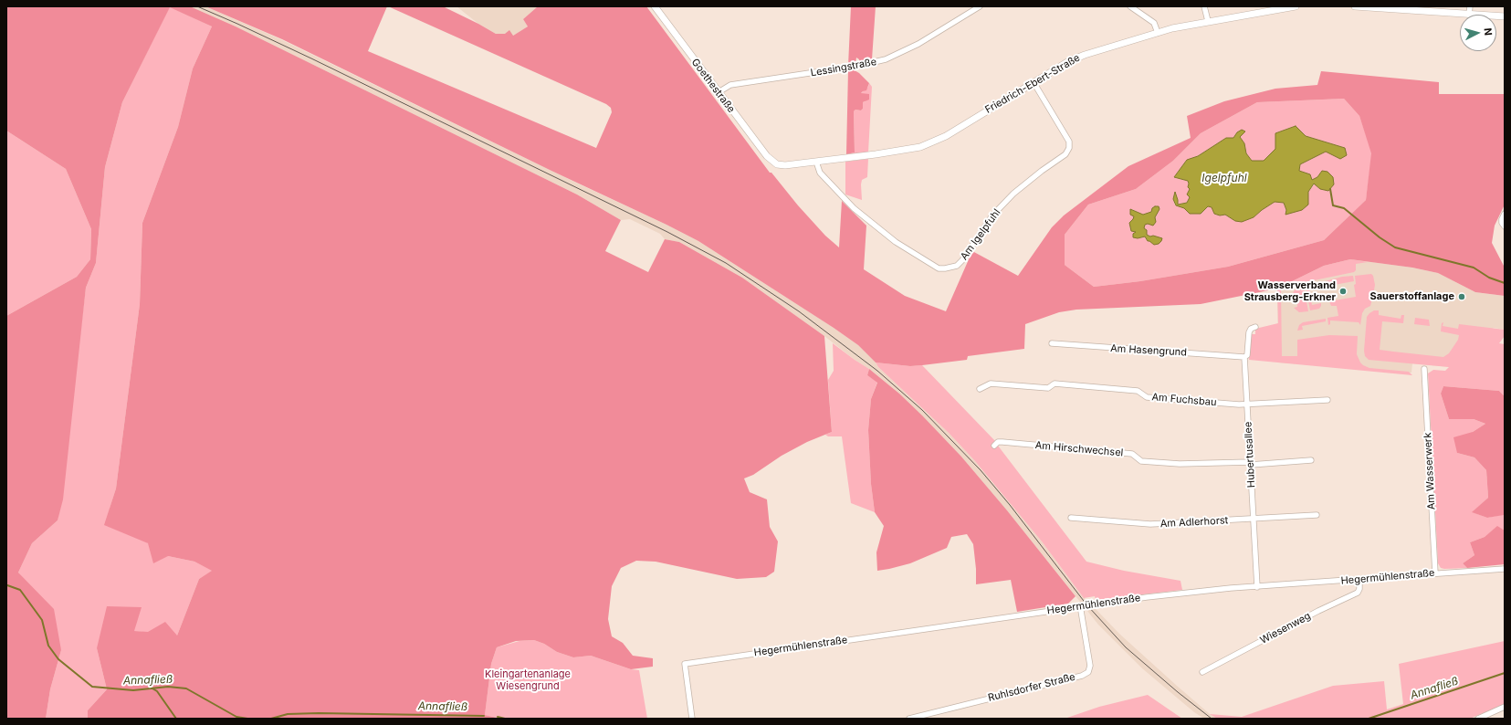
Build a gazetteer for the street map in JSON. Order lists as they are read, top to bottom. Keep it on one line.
{"streets":{"street":["Lessingstraße","Friedrich-Ebert-Straße","Goethestraße","Am Igelpfuhl","Am Hasengrund","Am Fuchsbau","Am Hirschwechsel","Hubertusallee","Am Wasserwerk","Am Adlerhorst","Hegermühlenstraße","Wiesenweg","Ruhlsdorfer Straße"]},"crossings":[["Lessingstraße","Goethestraße"],["Friedrich-Ebert-Straße","Goethestraße"],["Friedrich-Ebert-Straße","Am Igelpfuhl"],["Am Hasengrund","Hubertusallee"],["Am Fuchsbau","Hubertusallee"],["Am Hirschwechsel","Hubertusallee"],["Hubertusallee","Am Adlerhorst"],["Hubertusallee","Hegermühlenstraße"],["Am Wasserwerk","Hegermühlenstraße"],["Hegermühlenstraße","Wiesenweg"],["Hegermühlenstraße","Ruhlsdorfer Straße"]],"water":["Igelpfuhl","Annafließ"],"parks":["Kleingartenanlage Wiesengrund"],"places":["Wasserverband Strausberg-Erkner","Sauerstoffanlage"],"north":"right"}
